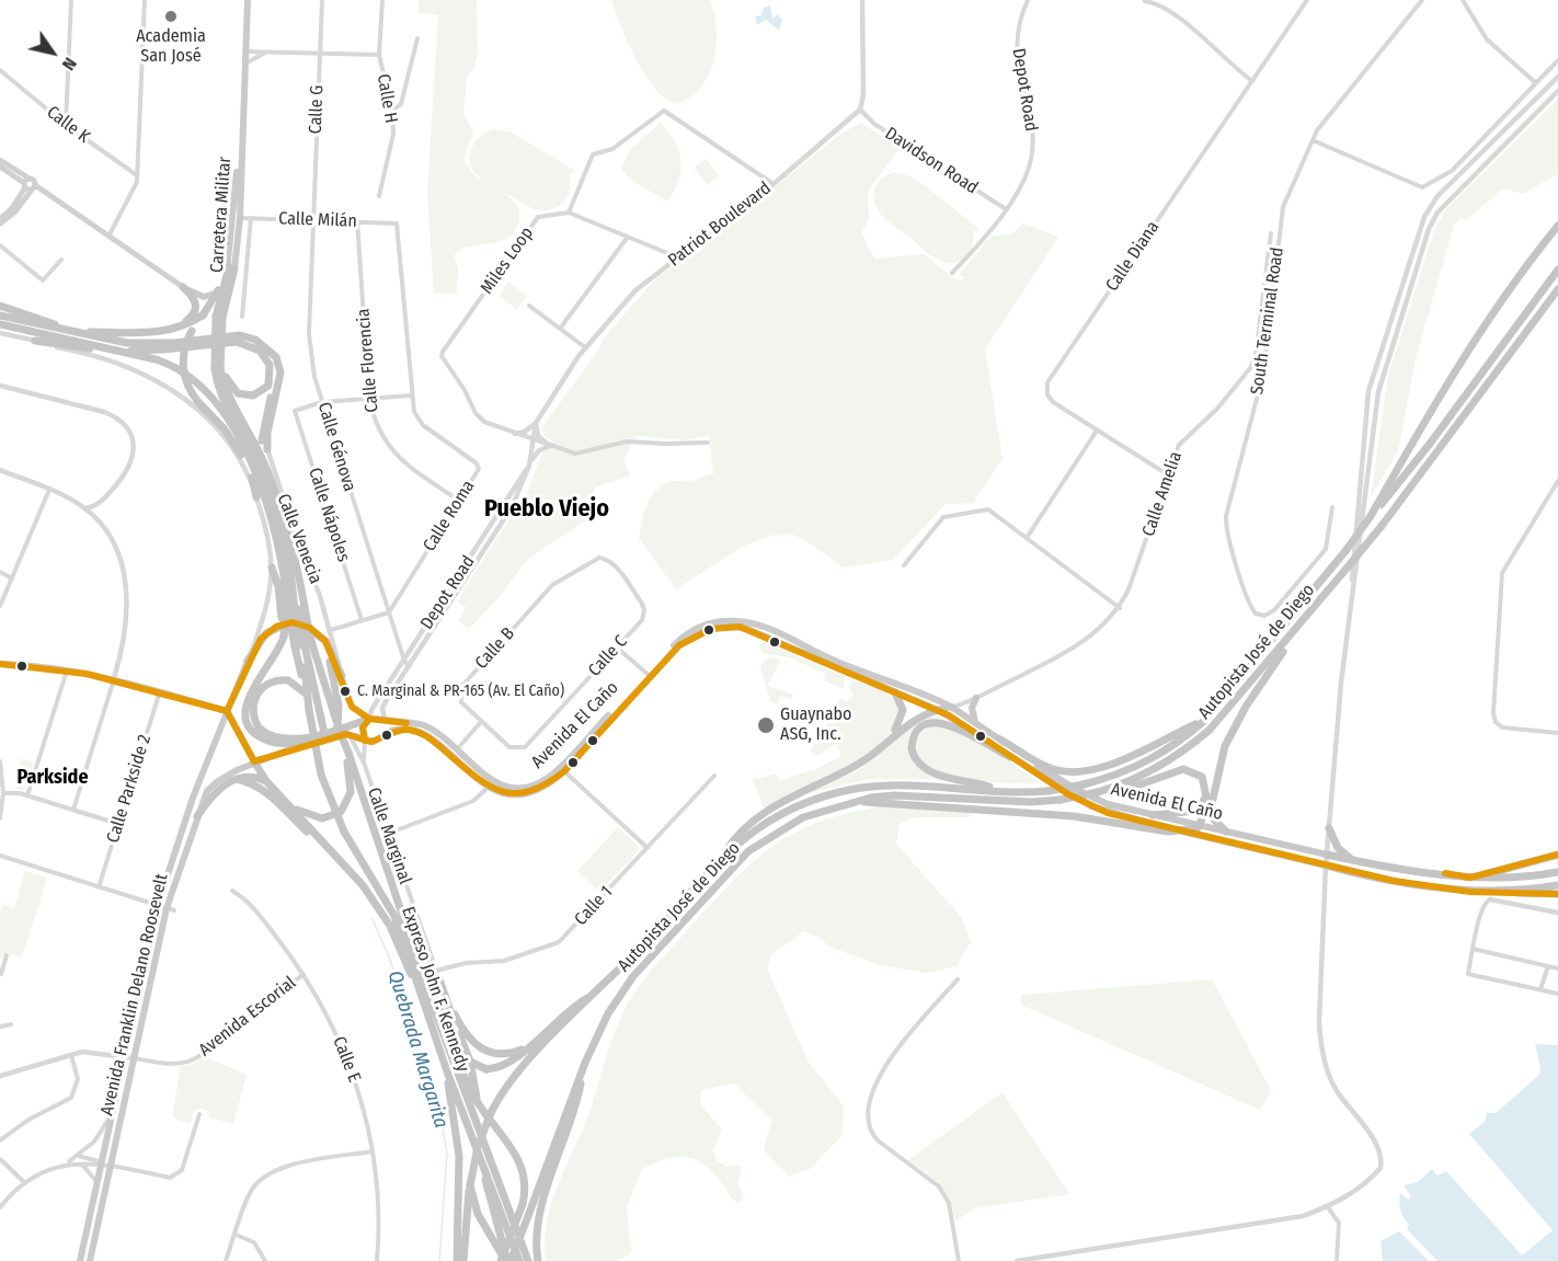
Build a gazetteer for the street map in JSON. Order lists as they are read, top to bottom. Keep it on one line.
{"streets":{"highway":["Carretera Militar","Autopista José de Diego","Avenida El Caño","Expreso John F. Kennedy"],"main road":["Avenida Franklin Delano Roosevelt"],"street":["Depot Road","Calle H","Calle G","Calle K","Davidson Road","Calle Milán","Patriot Boulevard","Calle Diana","Miles Loop","South Terminal Road","Calle Florencia","Calle Génova","Calle Amelia","Calle Nápoles","Calle Roma","Calle Venecia","Calle B","Calle C","Calle Parkside 2","Calle Marginal","Calle 1","Avenida Escorial","Calle E"]},"crossings":[["Depot Road","Davidson Road"],["Depot Road","Patriot Boulevard"],["Depot Road","Miles Loop"],["Depot Road","Calle Génova"],["Calle G","Calle Milán"],["Calle G","Calle Génova"],["Davidson Road","Patriot Boulevard"],["Carretera Militar","Calle Milán"],["Carretera Militar","Expreso John F. Kennedy"],["Calle Milán","Calle Florencia"],["Calle Milán","Calle Génova"],["Calle Milán","Calle Roma"],["Patriot Boulevard","Miles Loop"],["Calle Diana","Calle Amelia"],["Calle Florencia","Calle Roma"],["Calle Génova","Calle Nápoles"],["Calle Génova","Calle Roma"],["Calle Amelia","Avenida El Caño"],["Calle B","Calle C"],["Autopista José de Diego","Expreso John F. Kennedy"],["Calle Marginal","Calle 1"],["Calle Marginal","Avenida Franklin Delano Roosevelt"],["Avenida Franklin Delano Roosevelt","Avenida Escorial"],["Avenida Escorial","Calle E"]],"districts":["Pueblo Viejo","Parkside"],"water":["Quebrada Margarita"],"places":["Academia San José","C. Marginal & PR-165 (Av. El Caño)","Guaynabo ASG, Inc."],"north":"bottom right"}
